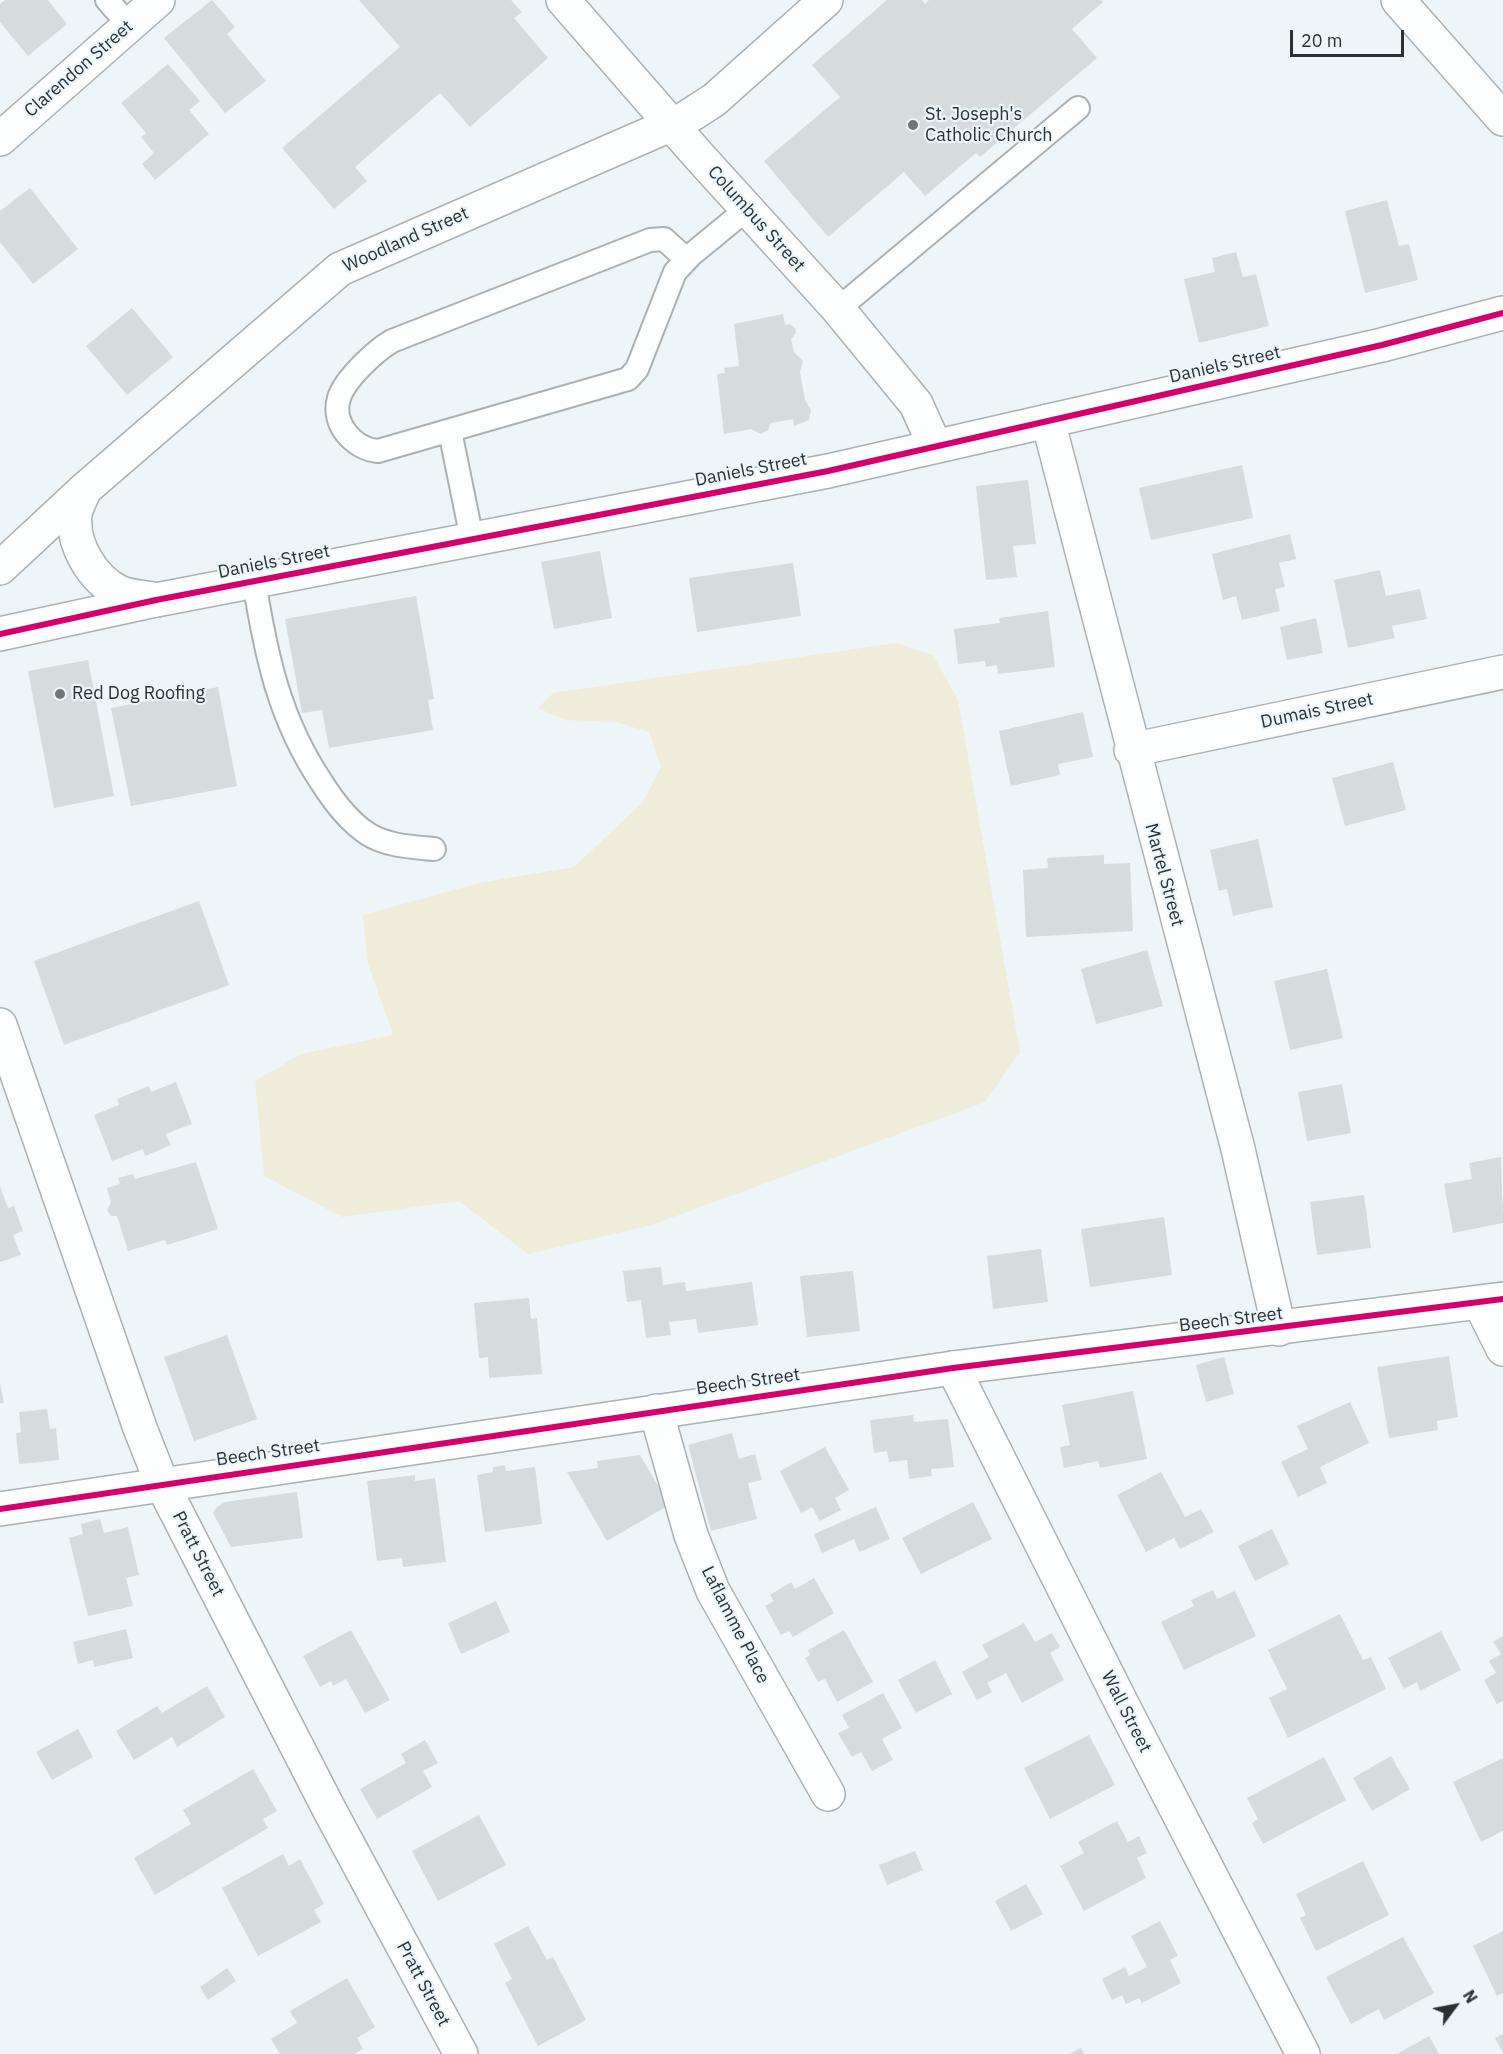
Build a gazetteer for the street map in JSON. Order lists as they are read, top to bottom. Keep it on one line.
{"streets":{"street":["Clarendon Street","Columbus Street","Woodland Street","Daniels Street","Dumais Street","Martel Street","Beech Street","Pratt Street","Laflamme Place","Wall Street"]},"crossings":[["Columbus Street","Woodland Street"],["Columbus Street","Daniels Street"],["Daniels Street","Martel Street"],["Dumais Street","Martel Street"],["Martel Street","Beech Street"],["Beech Street","Pratt Street"],["Beech Street","Laflamme Place"],["Beech Street","Wall Street"]],"places":["St. Joseph's Catholic Church","Red Dog Roofing"],"scale_bar":"20 m","north":"top right"}
